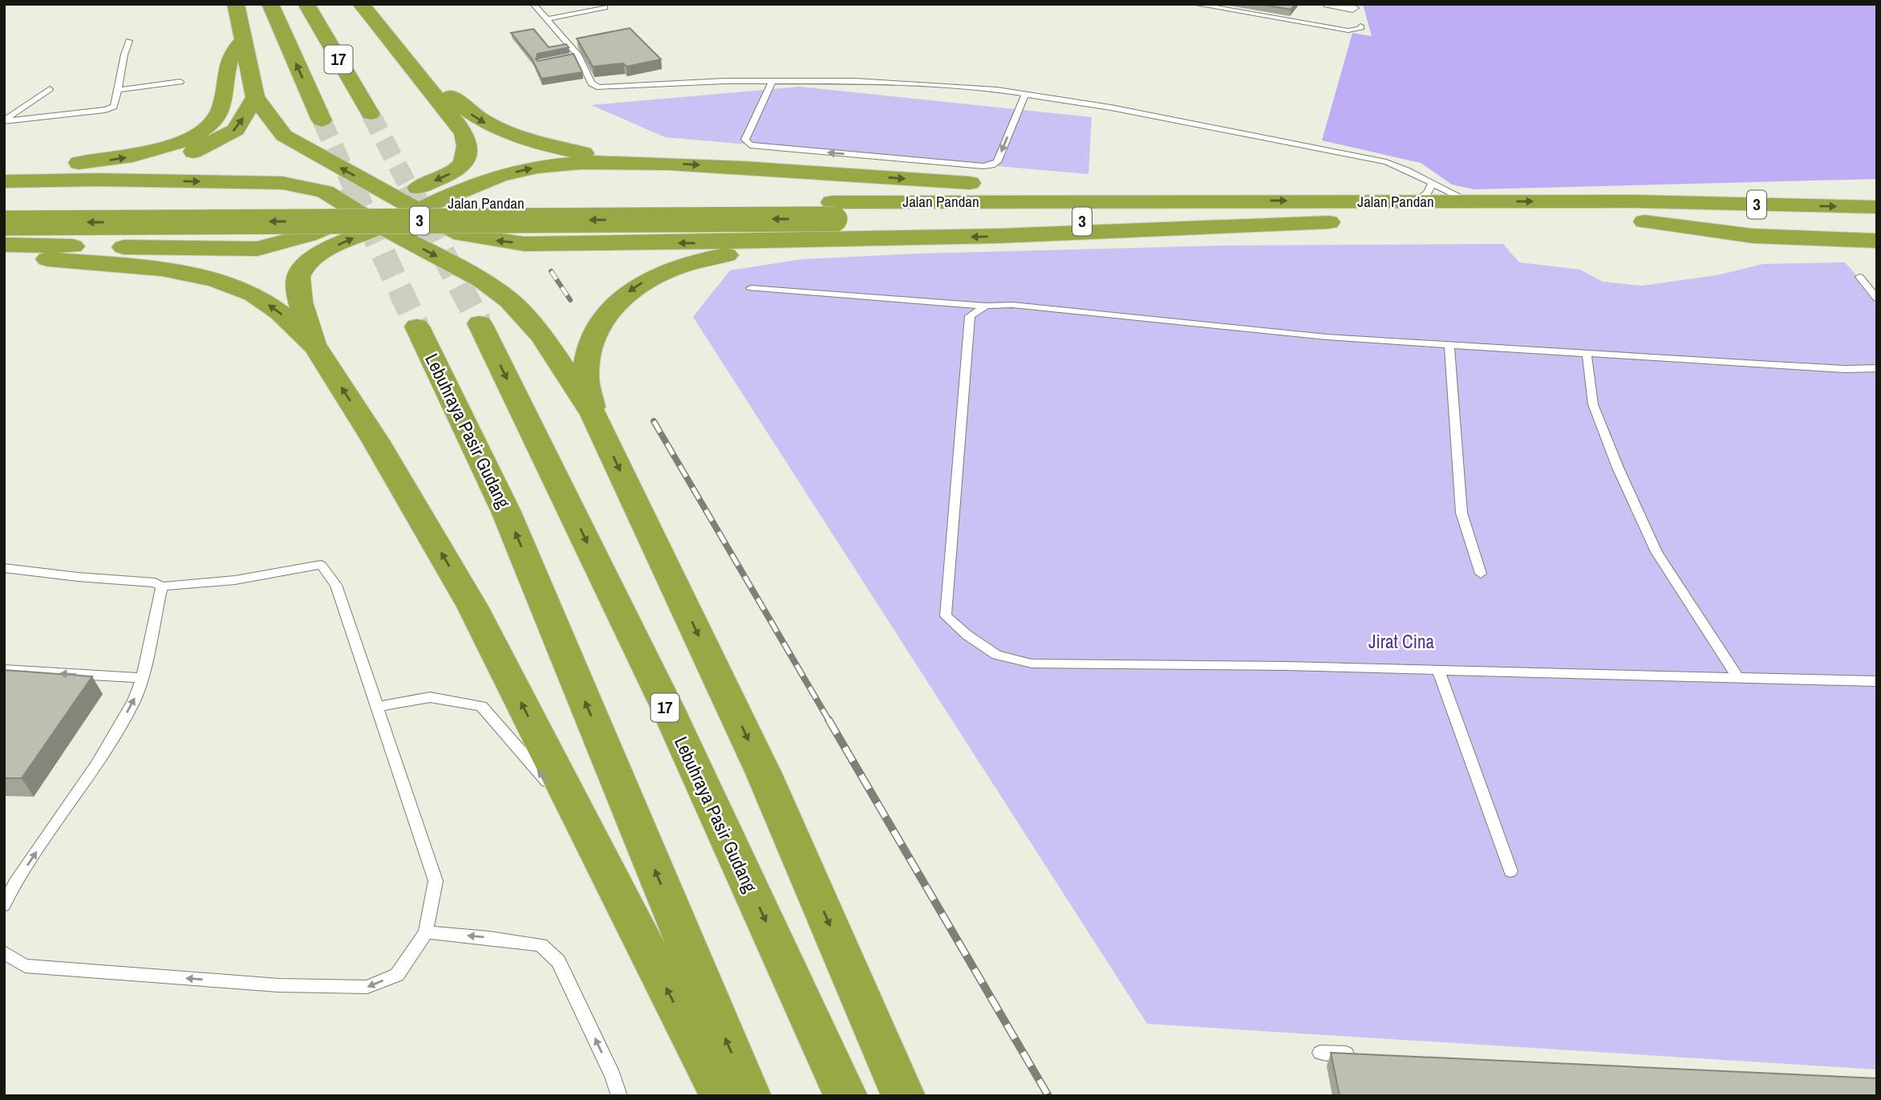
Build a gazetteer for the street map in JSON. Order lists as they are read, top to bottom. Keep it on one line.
{"streets":{"highway":["17","Jalan Pandan","3","Lebuhraya Pasir Gudang"]},"parks":["Jirat Cina"]}
